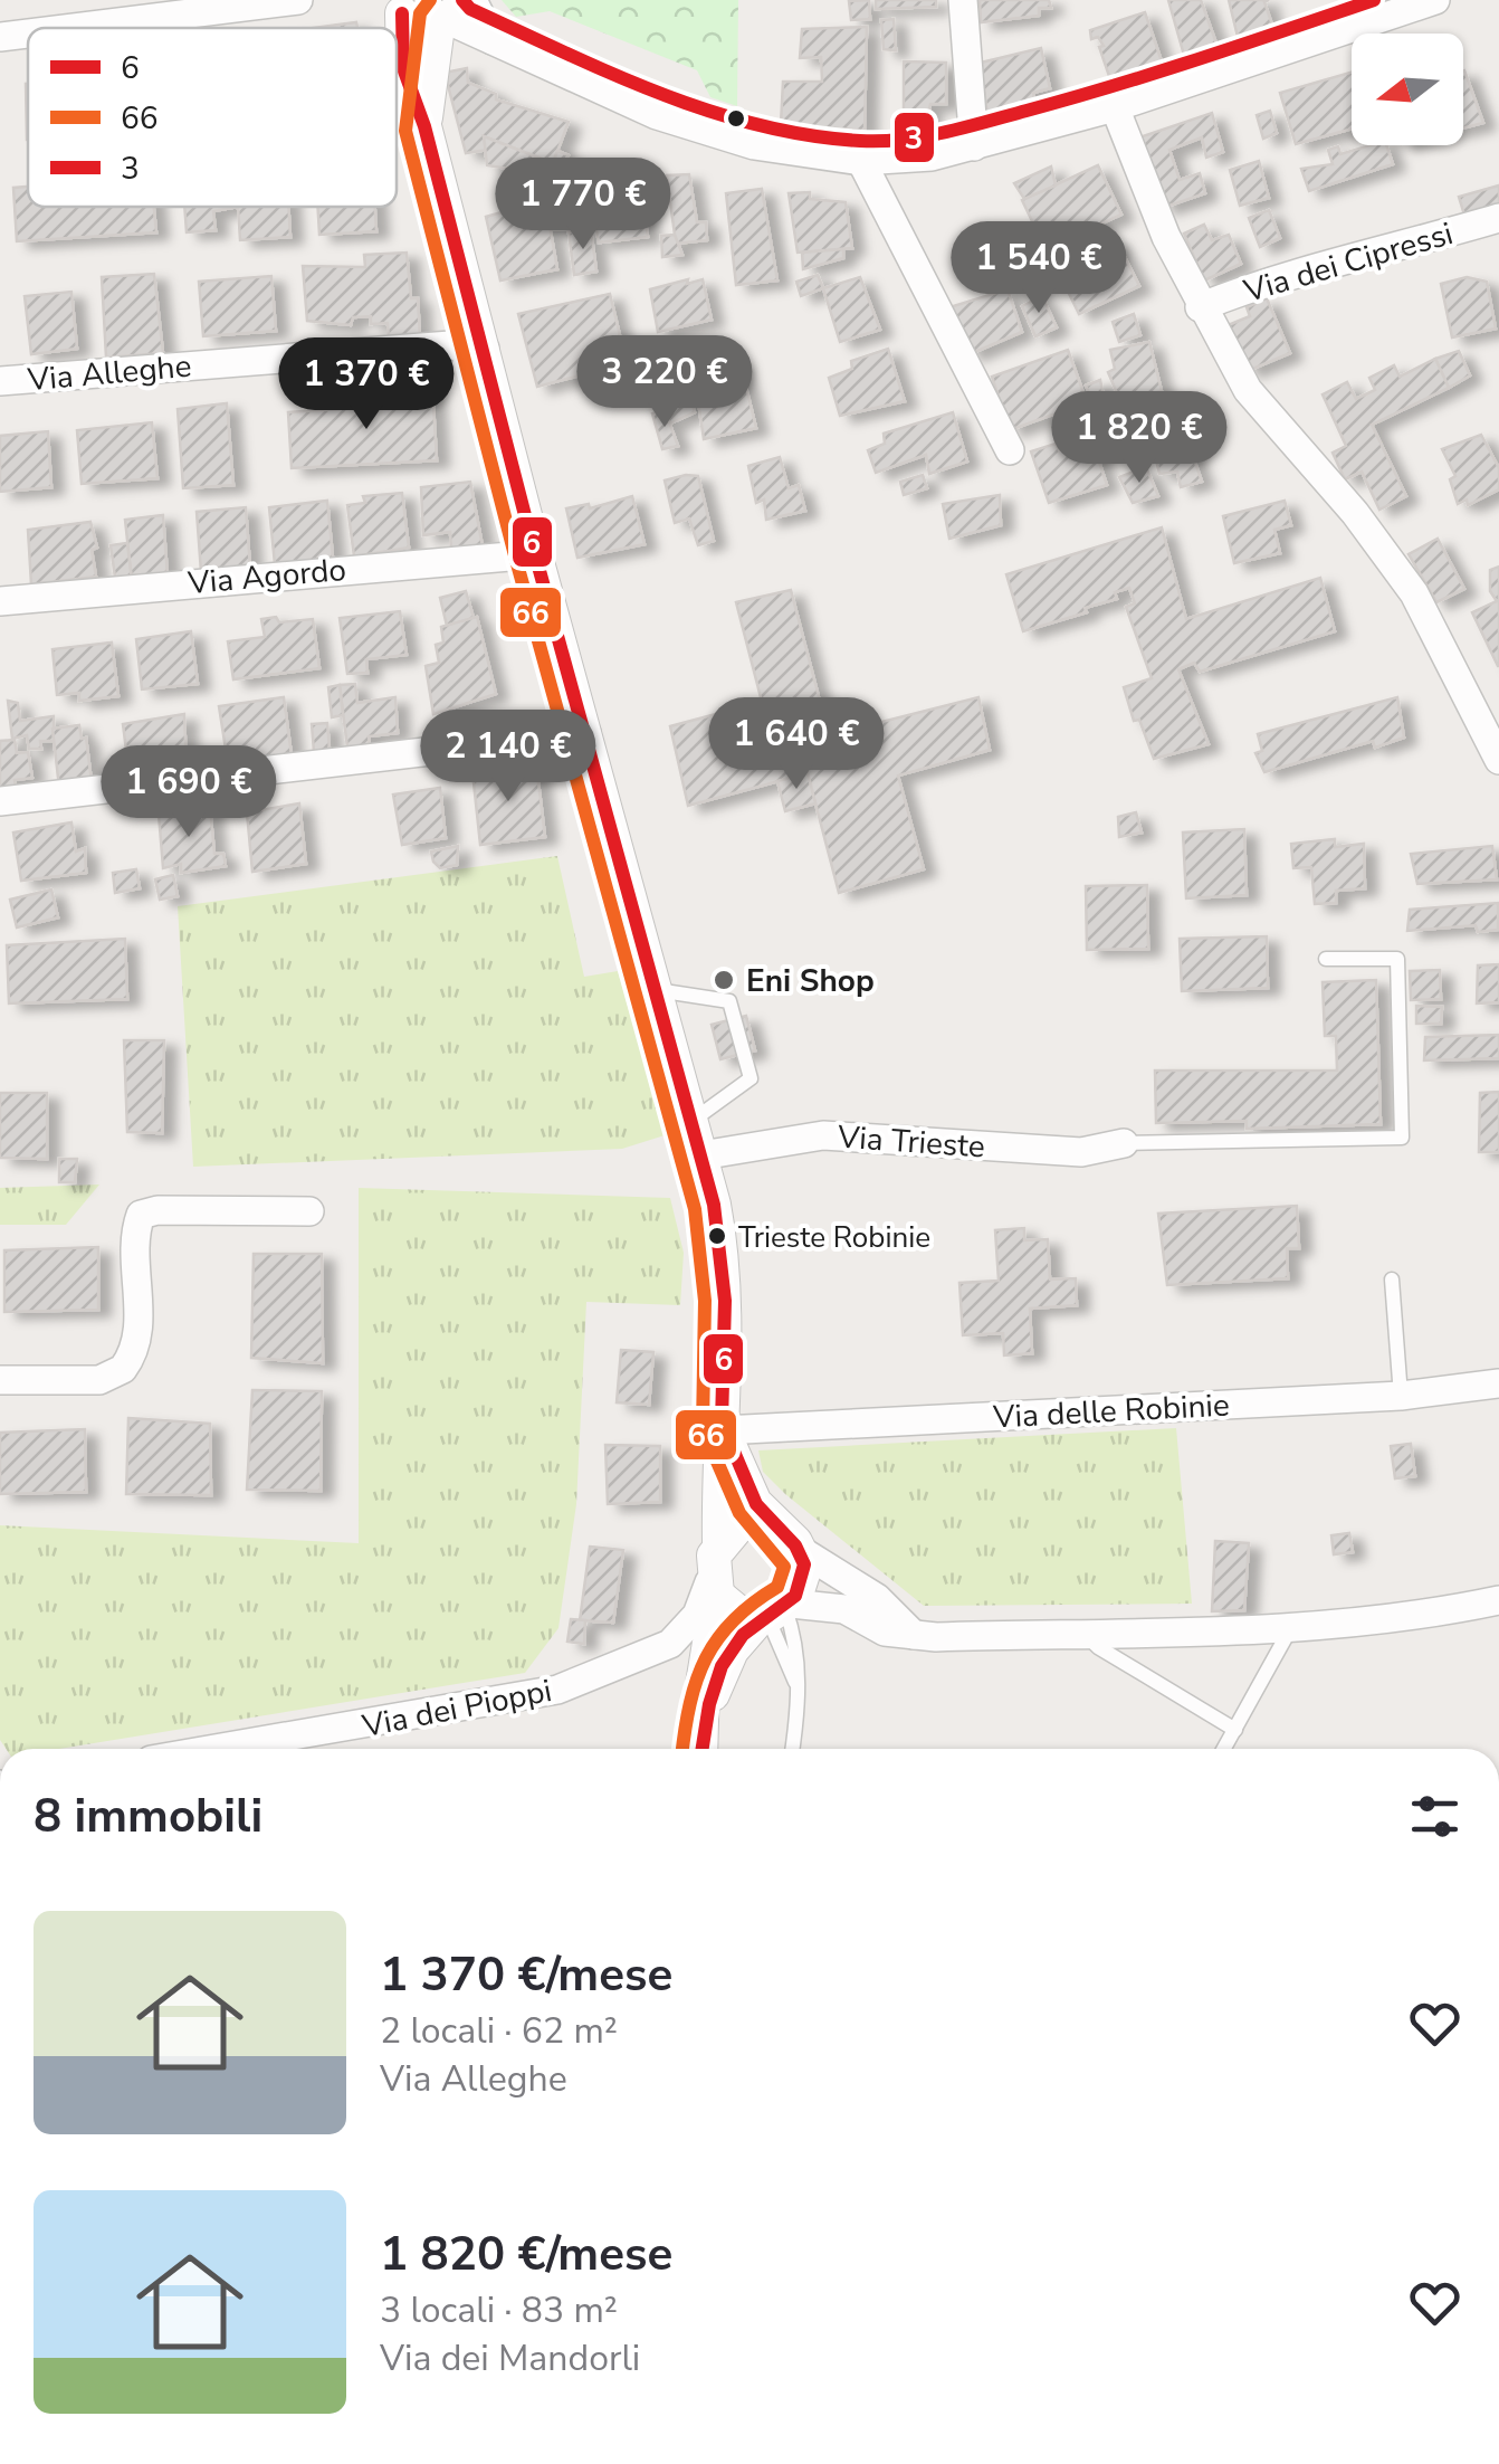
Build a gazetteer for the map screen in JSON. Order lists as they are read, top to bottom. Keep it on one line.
{"streets":{"street":["Via dei Cipressi","Via Alleghe","Via Agordo","Via Trieste","Via delle Robinie","Via dei Pioppi"]},"places":["Eni Shop","Trieste Robinie"],"lines":["transit line 66","transit line 3","transit line 6"],"legend":["6","66","3"],"north":"left","page":{"price":["1 770 €","1 540 €","3 220 €","1 370 €","1 820 €","1 640 €","2 140 €","1 690 €"],"heading":"8 immobili","list":[{"name":"1 370 €/mese","note":"2 locali · 62 m² · Via Alleghe"},{"name":"1 820 €/mese","note":"3 locali · 83 m² · Via dei Mandorli"}]}}
